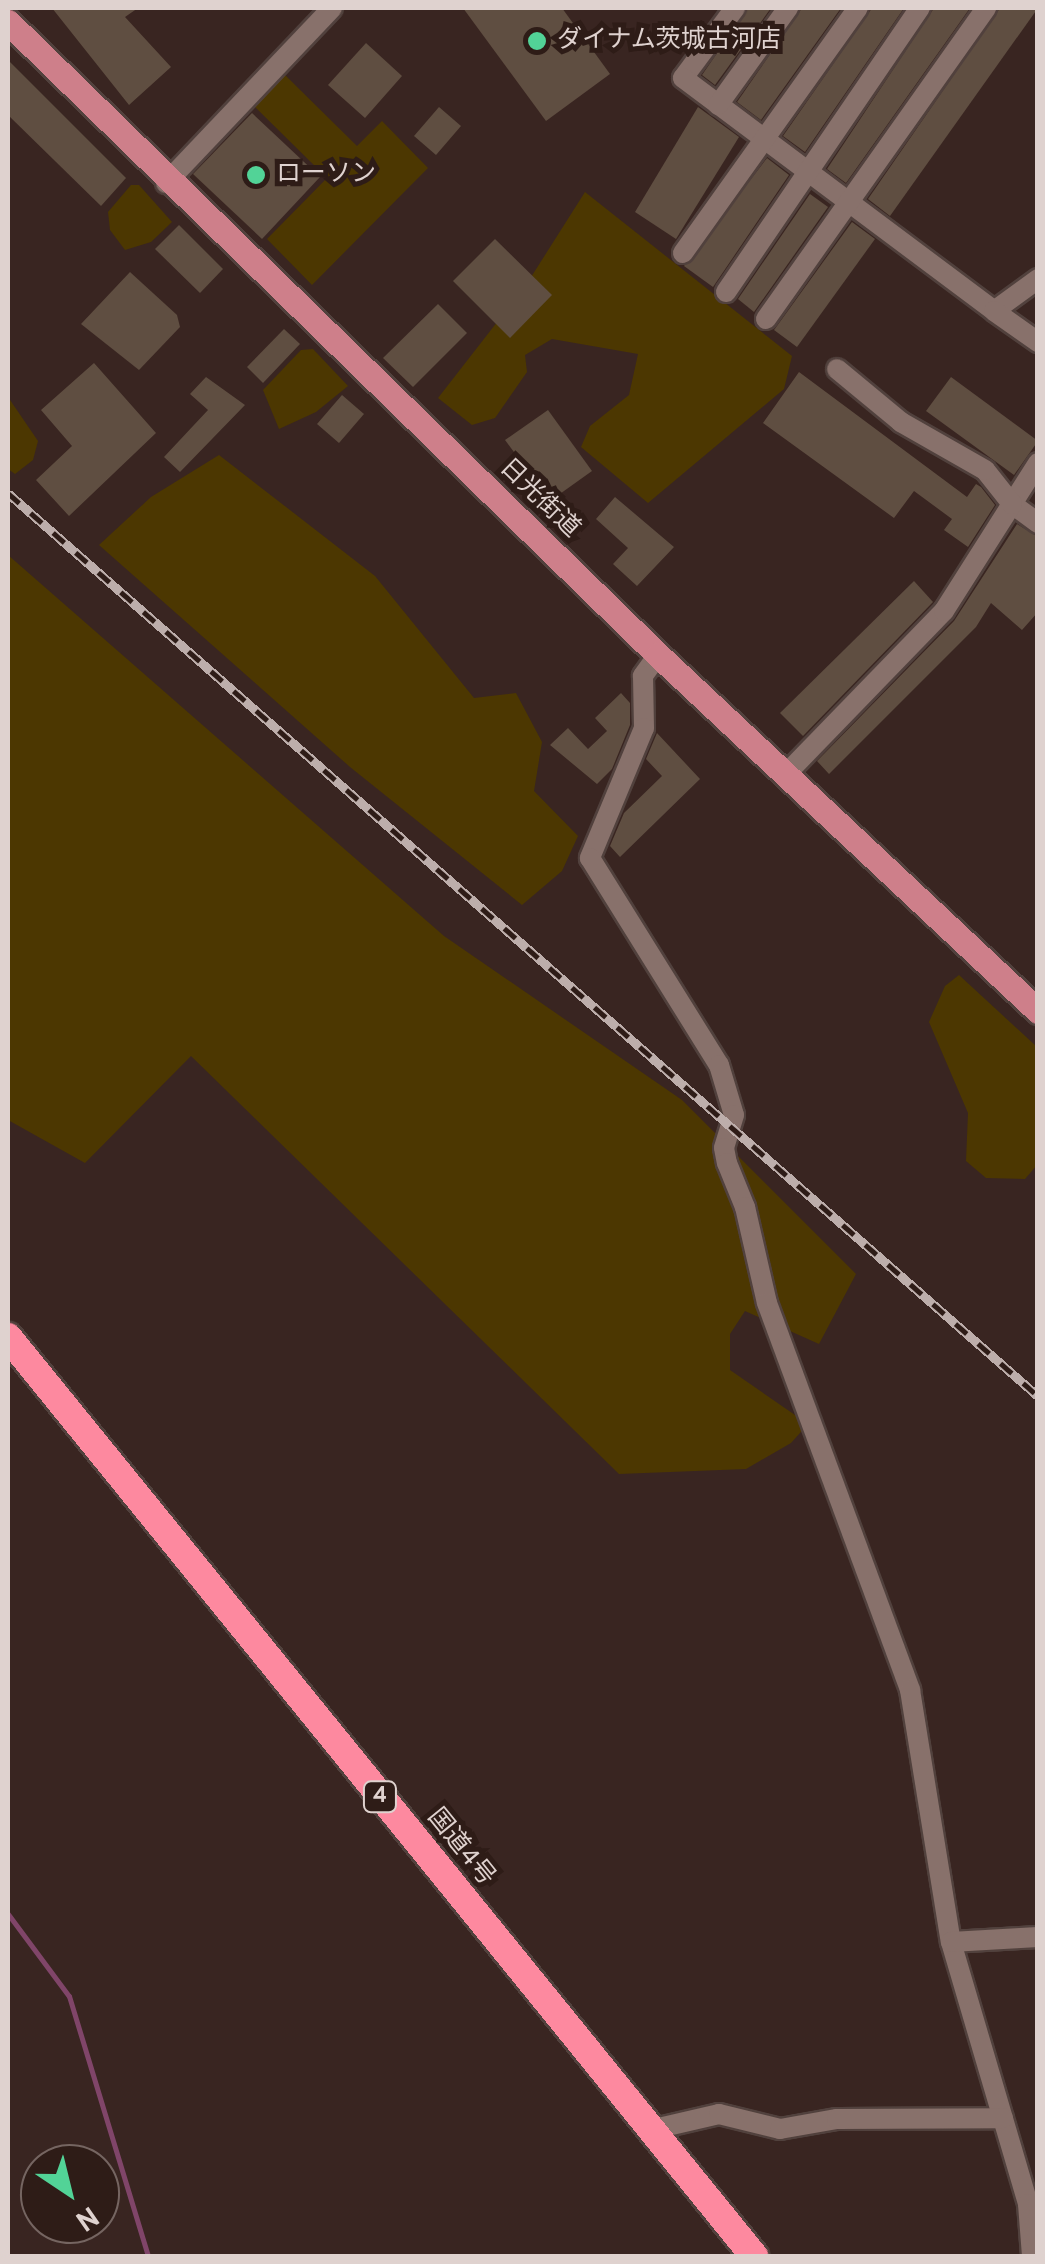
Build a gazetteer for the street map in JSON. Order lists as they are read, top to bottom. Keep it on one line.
{"streets":{"highway":["4","国道4号"],"main road":["日光街道"]},"places":["ダイナム茨城古河店","ローソン"],"north":"bottom right"}
